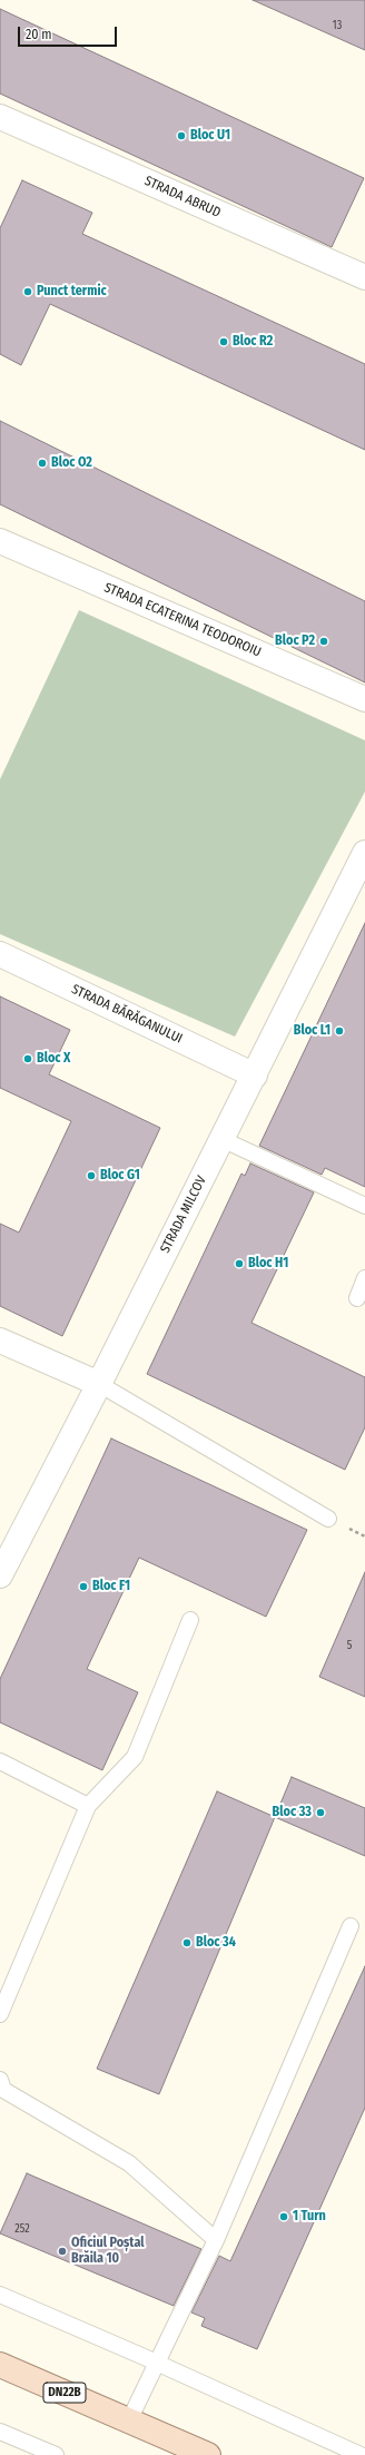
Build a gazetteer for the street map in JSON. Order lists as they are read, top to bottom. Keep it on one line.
{"streets":{"main road":["DN22B"],"street":["STRADA ABRUD","STRADA ECATERINA TEODOROIU","STRADA BĂRĂGANULUI","STRADA MILCOV"]},"crossings":[["STRADA BĂRĂGANULUI","STRADA MILCOV"]],"places":["Bloc U1","Punct termic","Bloc R2","Bloc O2","Bloc P2","Bloc L1","Bloc X","Bloc G1","Bloc H1","Bloc F1","Bloc 33","Bloc 34","1 Turn","Oficiul Poștal Brăila 10"],"house_numbers":["13","5","252"],"scale_bar":"20 m"}
